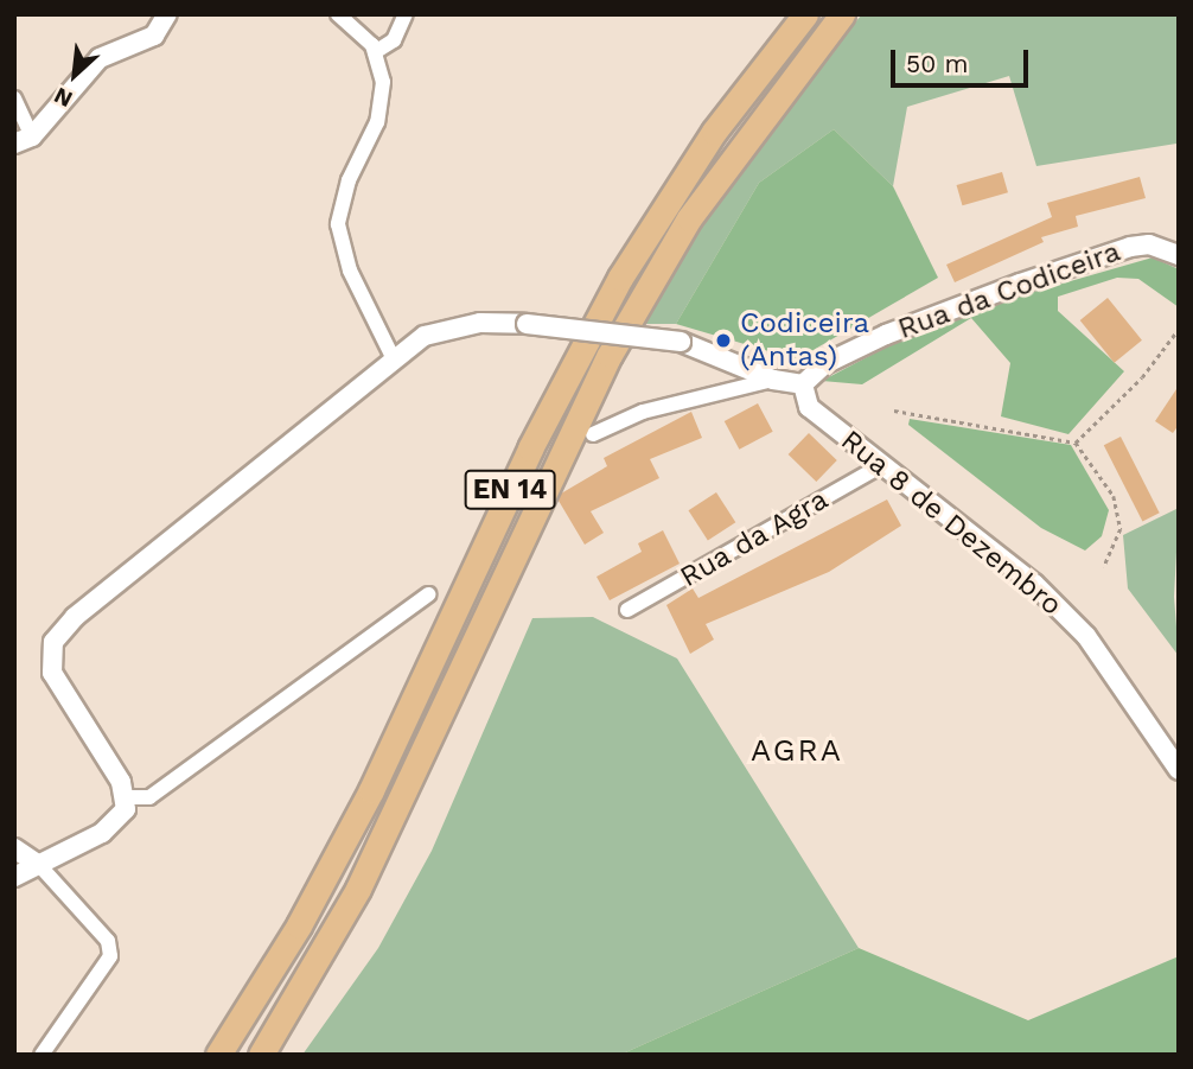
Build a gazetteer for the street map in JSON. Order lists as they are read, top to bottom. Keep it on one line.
{"streets":{"highway":["EN 14"],"street":["Rua da Codiceira","Rua 8 de Dezembro","Rua da Agra"]},"crossings":[["Rua da Codiceira","Rua 8 de Dezembro"],["Rua 8 de Dezembro","Rua da Agra"]],"districts":["AGRA"],"places":["Codiceira (Antas)"],"scale_bar":"50 m","north":"bottom left"}
